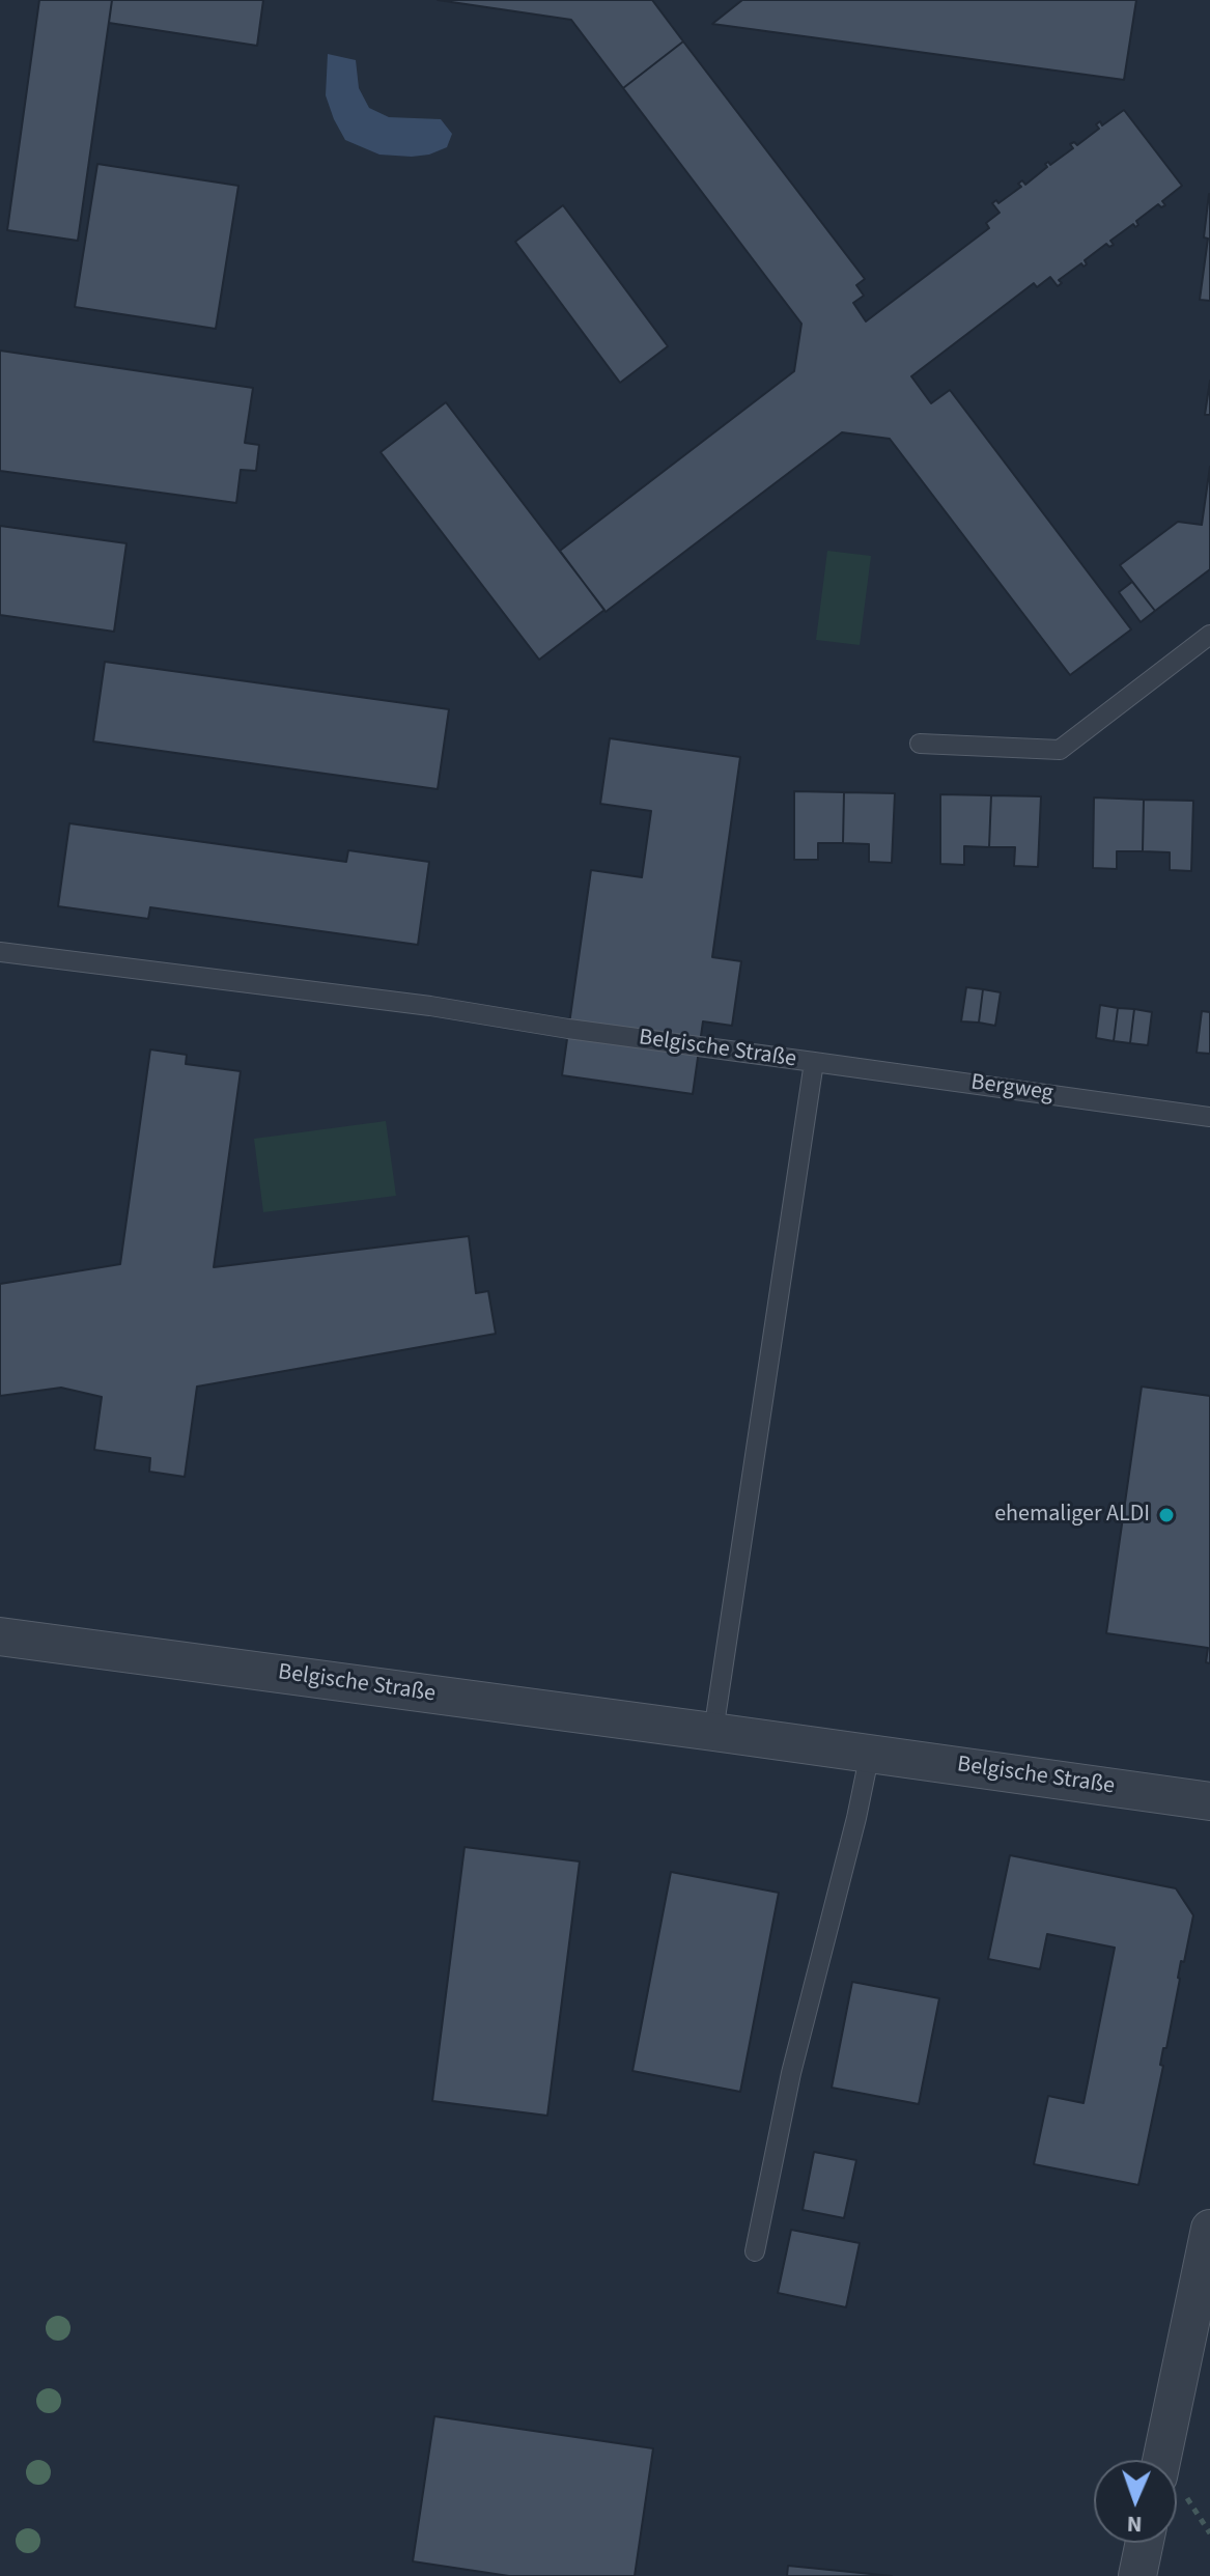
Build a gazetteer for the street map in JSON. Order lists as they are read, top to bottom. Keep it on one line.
{"streets":{"street":["Belgische Straße"],"lane":["Bergweg"]},"crossings":[["Belgische Straße","Bergweg"]],"places":["ehemaliger ALDI"],"north":"bottom"}
